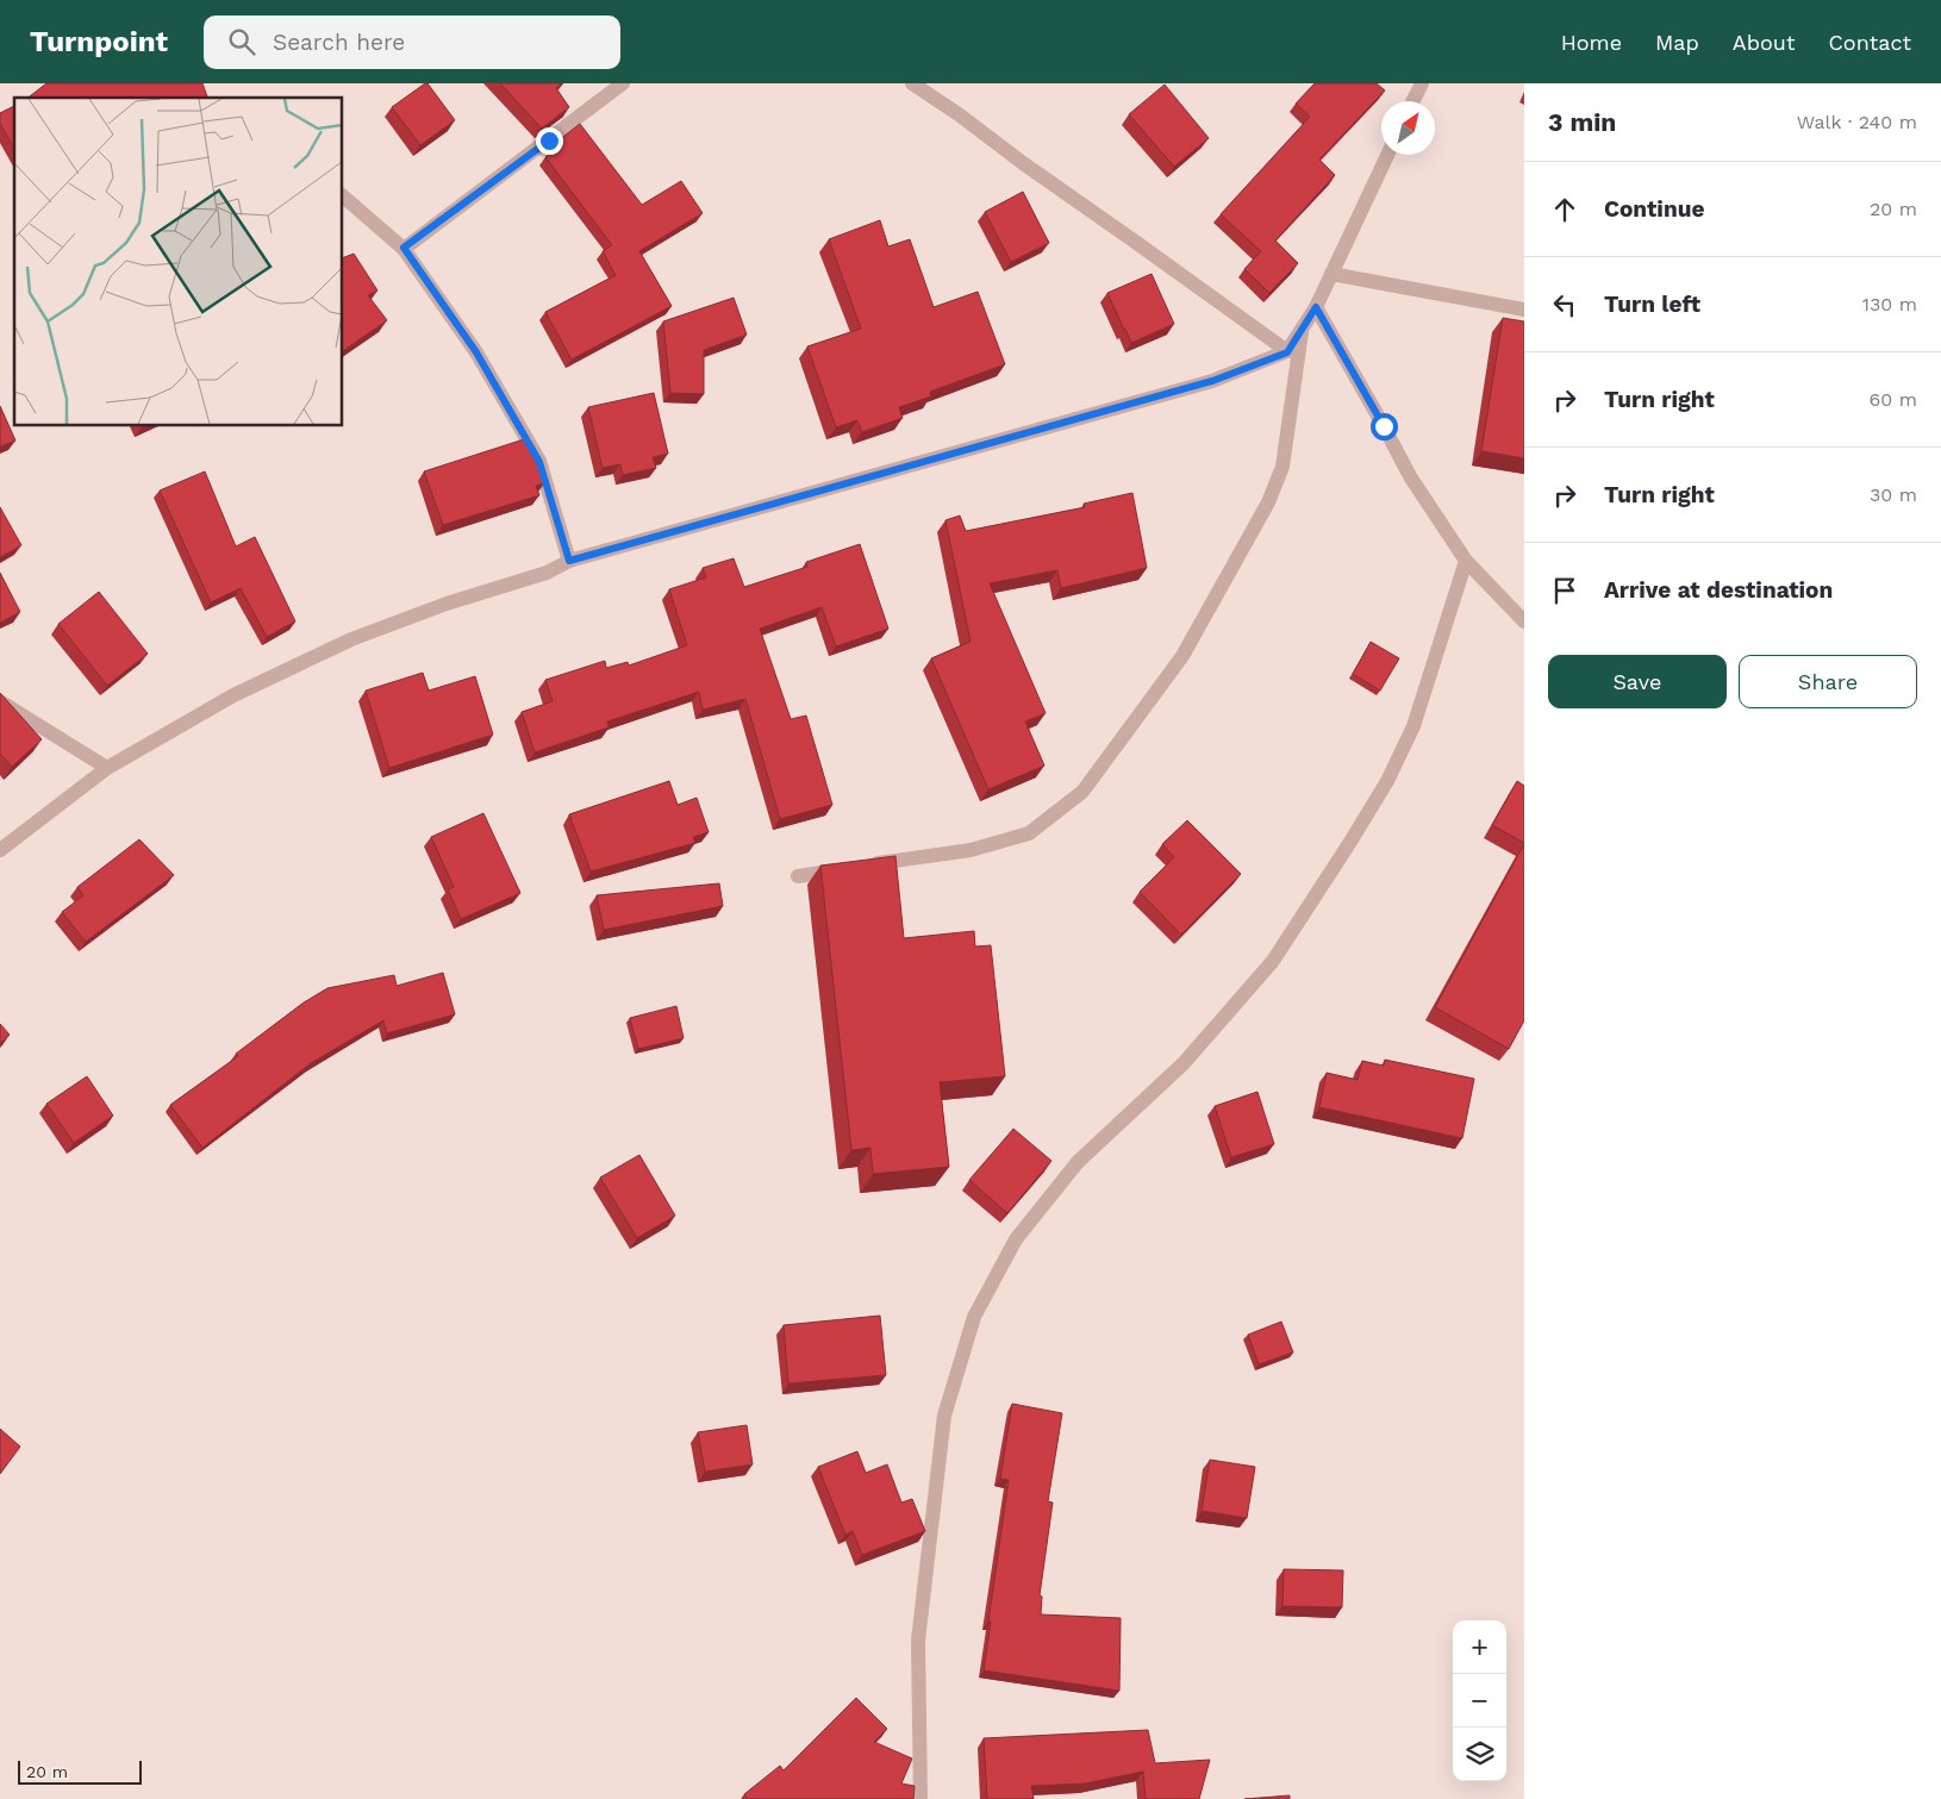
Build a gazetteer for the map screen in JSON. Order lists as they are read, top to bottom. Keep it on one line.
{"scale_bar":"20 m","north":"top right","page":{"header":"Turnpoint","search":"Search here","nav":["Home","Map","About","Contact"],"heading":["3 min","Walk · 240 m"],"list":[["Continue","20 m"],["Turn left","130 m"],["Turn right","60 m"],["Turn right","30 m"],"Arrive at destination"],"buttons":["Save","Share"],"map_buttons":["+","−"],"scale":"20 m"}}
